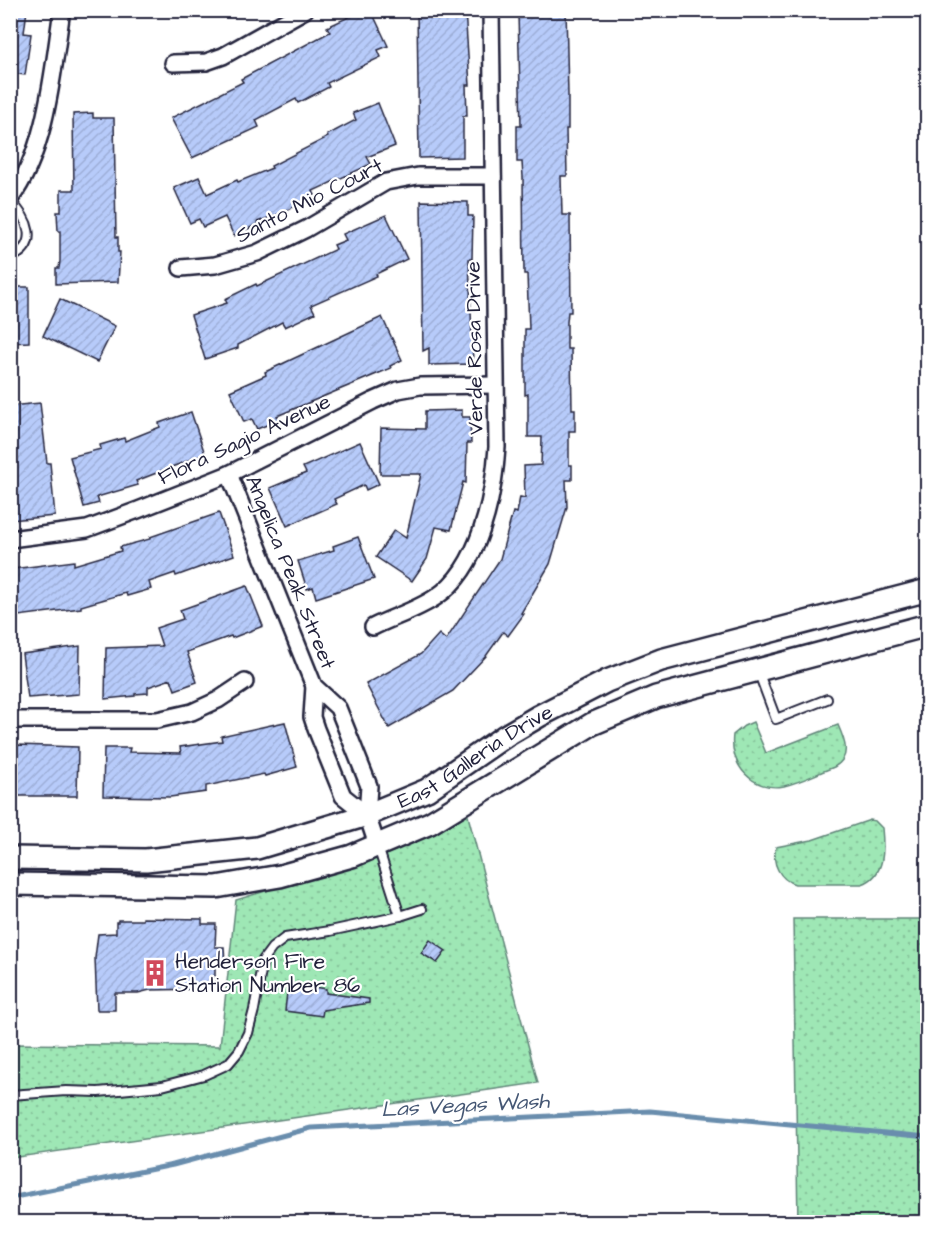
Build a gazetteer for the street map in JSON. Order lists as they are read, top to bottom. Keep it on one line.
{"streets":{"main road":["East Galleria Drive"],"street":["Santo Mio Court","Verde Rosa Drive","Flora Sagio Avenue","Angelica Peak Street"]},"crossings":[["Santo Mio Court","Verde Rosa Drive"],["Verde Rosa Drive","Flora Sagio Avenue"],["Flora Sagio Avenue","Angelica Peak Street"],["Angelica Peak Street","East Galleria Drive"]],"water":["Las Vegas Wash"],"places":{"building":["Henderson Fire Station Number 86"]}}
